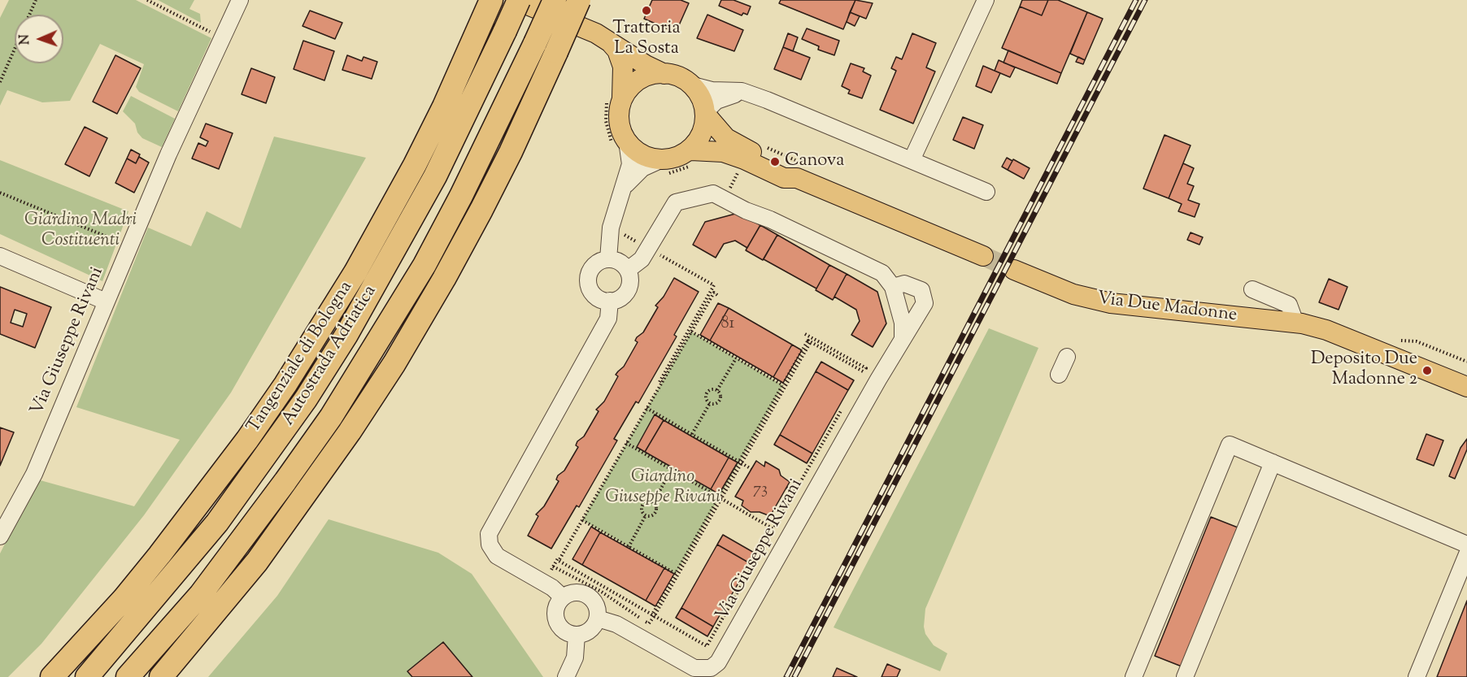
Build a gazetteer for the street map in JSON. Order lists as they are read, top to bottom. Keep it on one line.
{"streets":{"highway":["Autostrada Adriatica","Tangenziale di Bologna"],"main road":["Via Due Madonne"],"street":["Via Giuseppe Rivani"]},"parks":["Giardino Madri Costituenti","Giardino Giuseppe Rivani"],"places":["Trattoria La Sosta","Canova","Deposito Due Madonne 2"],"house_numbers":["81","73"],"north":"left"}
